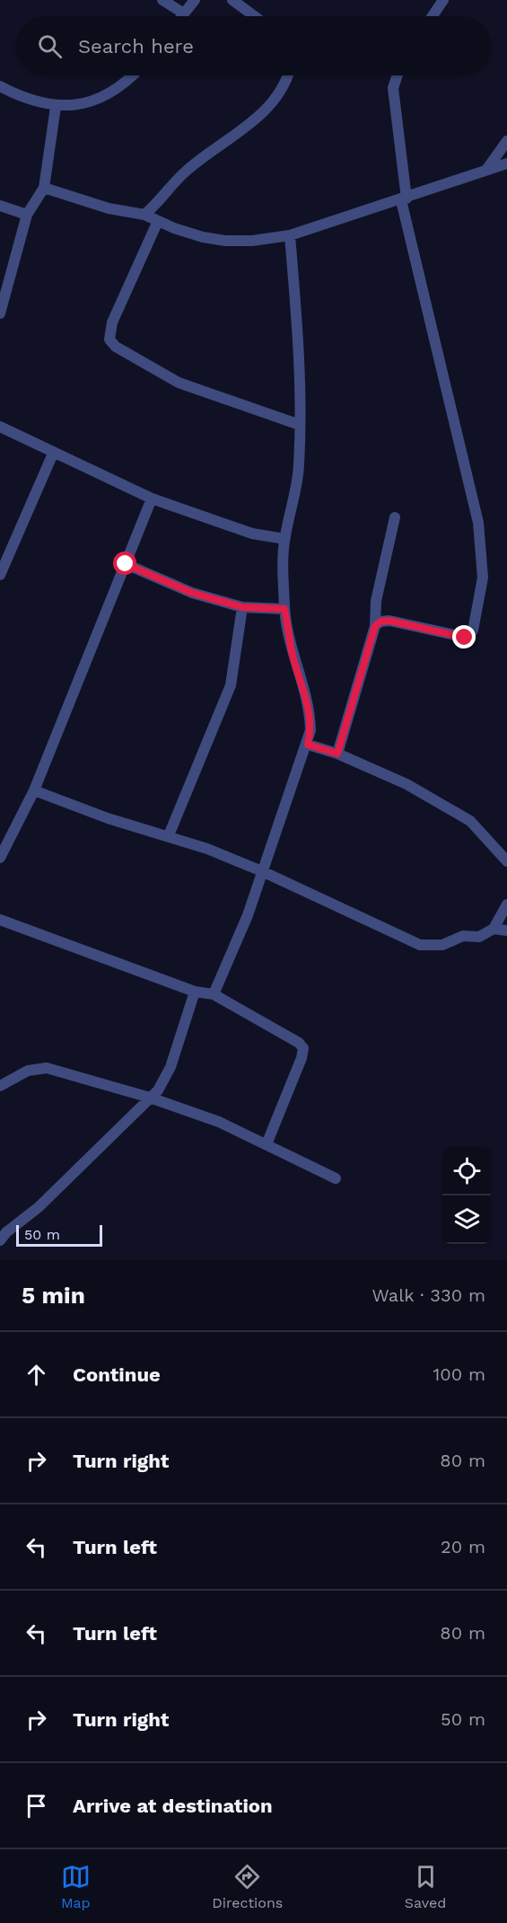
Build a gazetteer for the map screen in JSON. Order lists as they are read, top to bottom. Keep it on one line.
{"scale_bar":"50 m","page":{"search":"Search here","scale":"50 m","heading":["5 min","Walk · 330 m"],"list":[["Continue","100 m"],["Turn right","80 m"],["Turn left","20 m"],["Turn left","80 m"],["Turn right","50 m"],"Arrive at destination"],"nav":["Map","Directions","Saved"]}}
